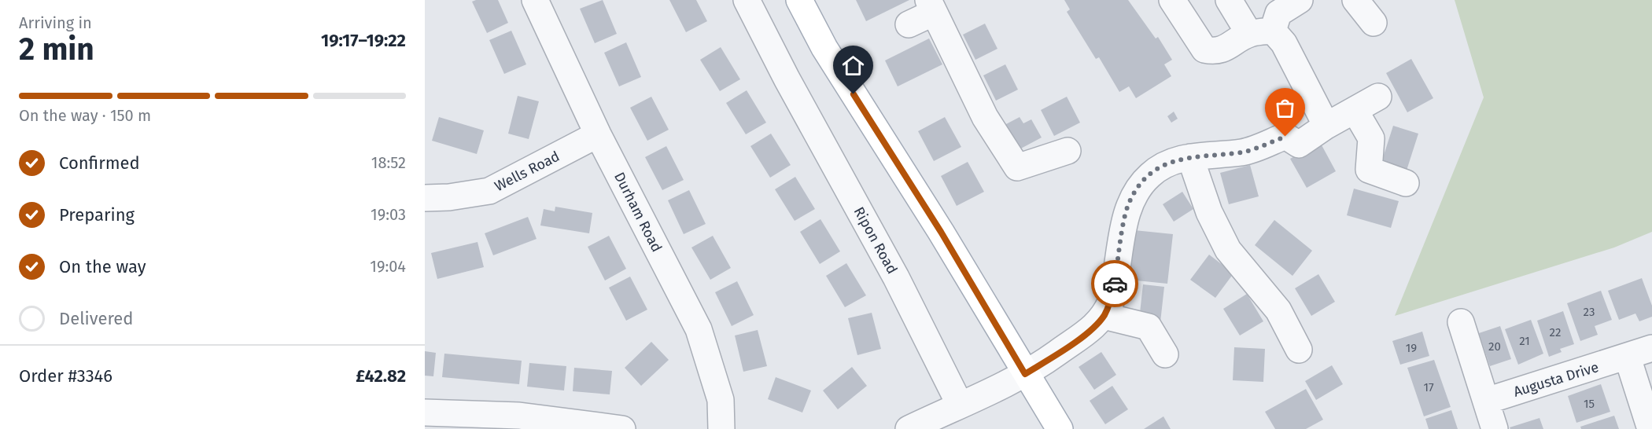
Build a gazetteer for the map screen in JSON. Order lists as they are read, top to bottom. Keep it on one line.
{"streets":{"street":["Wells Road","Durham Road","Ripon Road","Augusta Drive"]},"crossings":[["Wells Road","Durham Road"]],"house_numbers":["23","22","21","20","19","17","15"],"page":{"heading":["2 min","Arriving in","19:17–19:22"],"panel":["Order #3346","£42.82"],"bar":"On the way · 150 m","list":[["Confirmed","18:52"],["Preparing","19:03"],["On the way","19:04"],"Delivered"]}}
